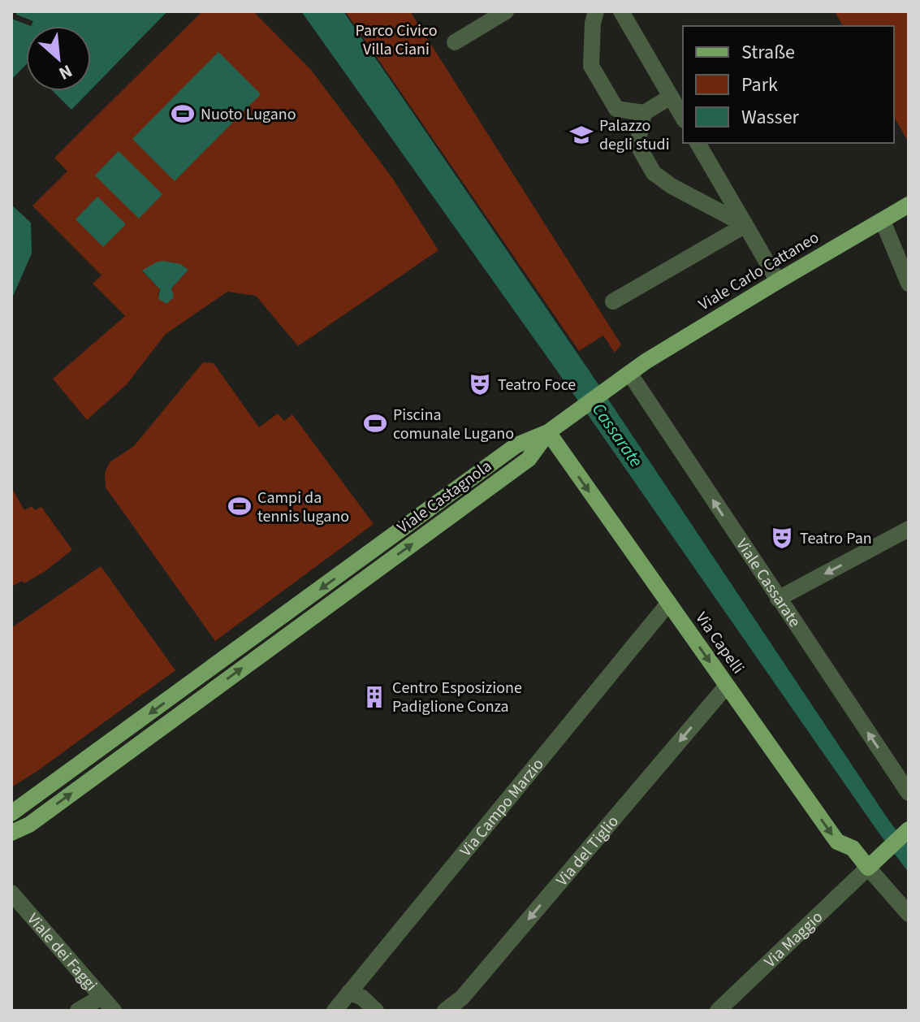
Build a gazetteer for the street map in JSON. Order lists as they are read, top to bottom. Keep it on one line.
{"streets":{"main road":["Viale Carlo Cattaneo","Viale Castagnola","Via Capelli"],"street":["Viale Cassarate","Via Campo Marzio","Via del Tiglio","Via Maggio","Viale dei Faggi"]},"crossings":[["Viale Carlo Cattaneo","Viale Castagnola"],["Viale Carlo Cattaneo","Viale Cassarate"],["Viale Carlo Cattaneo","Via Capelli"],["Viale Castagnola","Via Capelli"],["Via Capelli","Via Campo Marzio"],["Via Capelli","Via del Tiglio"],["Via Capelli","Via Maggio"]],"one_way":["Viale Cassarate","Via Capelli","Via del Tiglio"],"water":["Cassarate"],"parks":["Parco Civico Villa Ciani"],"places":{"sports":["Nuoto Lugano","Piscina comunale Lugano","Campi da tennis lugano"],"school or university":["Palazzo degli studi"],"theatre":["Teatro Foce","Teatro Pan"],"building":["Centro Esposizione Padiglione Conza"]},"legend":["Straße","Park","Wasser"],"north":"bottom right"}
